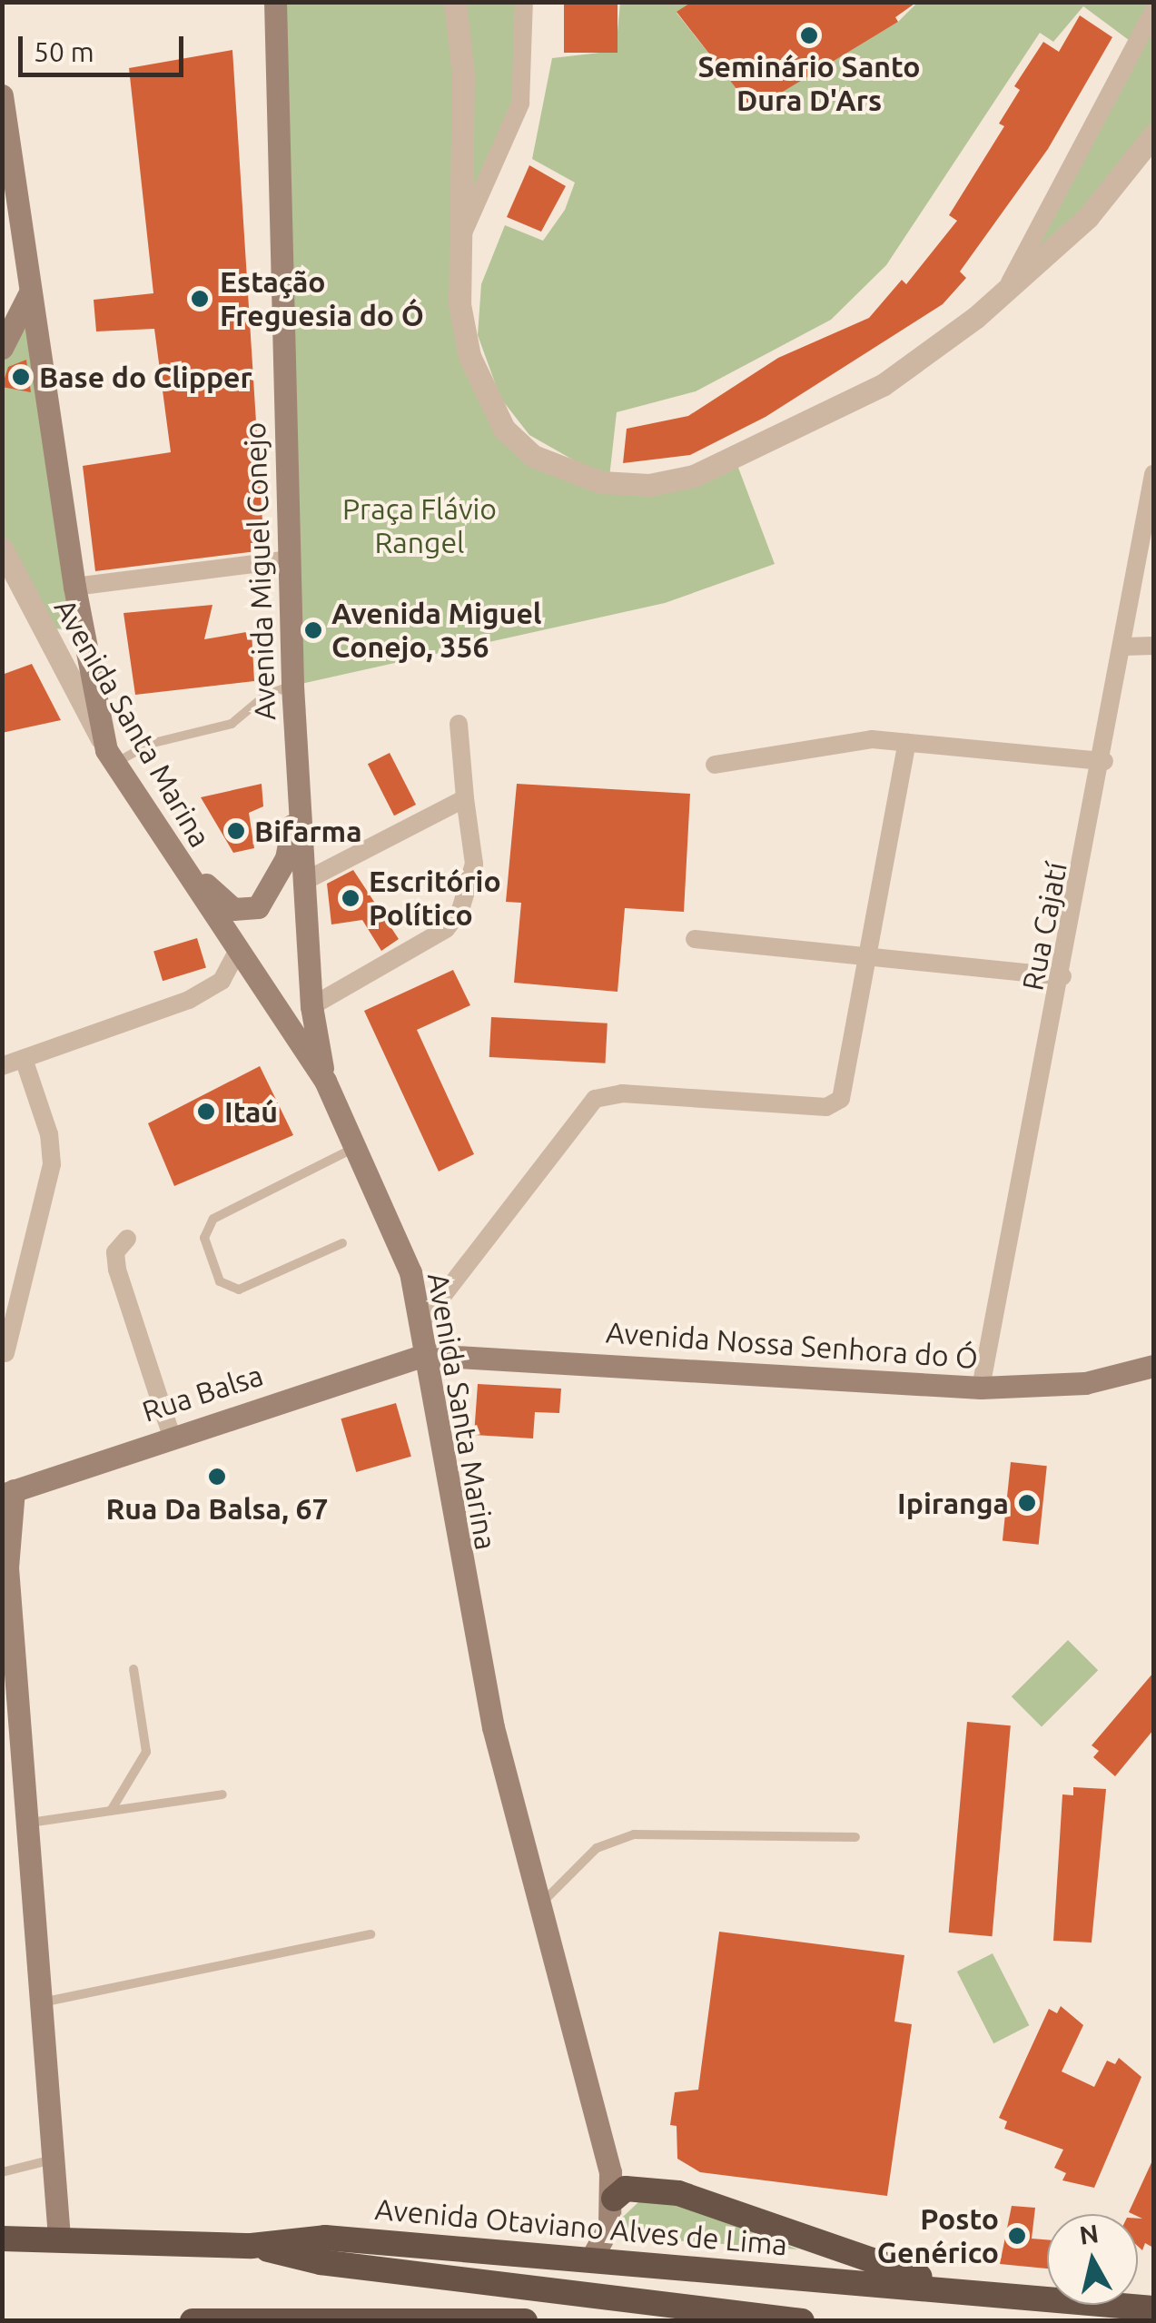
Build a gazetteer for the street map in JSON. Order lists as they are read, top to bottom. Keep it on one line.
{"streets":{"highway":["Avenida Otaviano Alves de Lima"],"main road":["Avenida Miguel Conejo","Avenida Santa Marina","Avenida Nossa Senhora do Ó","Rua Balsa"],"street":["Rua Cajatí"]},"crossings":[["Avenida Miguel Conejo","Avenida Santa Marina"],["Avenida Santa Marina","Avenida Nossa Senhora do Ó"],["Avenida Santa Marina","Rua Balsa"],["Rua Cajatí","Avenida Nossa Senhora do Ó"],["Avenida Nossa Senhora do Ó","Rua Balsa"]],"parks":["Praça Flávio Rangel"],"places":["Seminário Santo Dura D'Ars","Estação Freguesia do Ó","Base do Clipper","Avenida Miguel Conejo, 356","Bifarma","Escritório Político","Itaú","Rua Da Balsa, 67","Ipiranga","Posto Genérico"],"scale_bar":"50 m","north":"top"}
